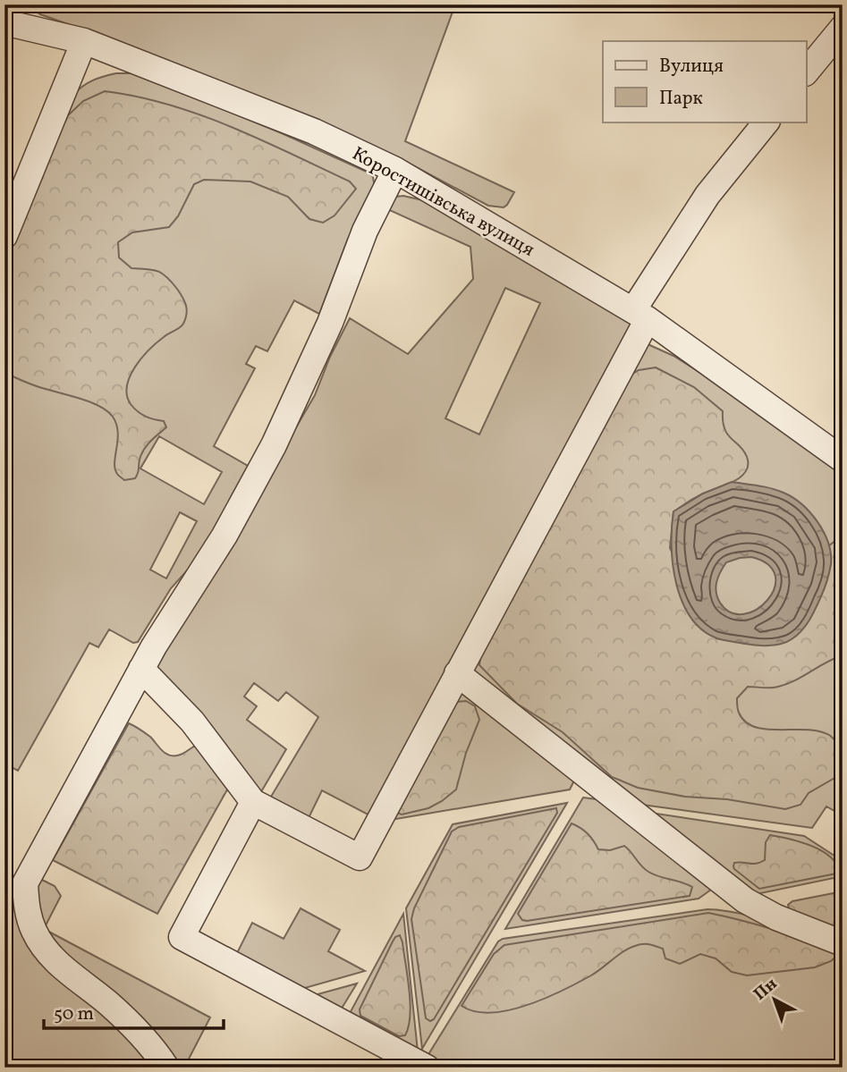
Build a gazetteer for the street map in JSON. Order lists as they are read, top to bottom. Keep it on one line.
{"streets":{"street":["Коростишівська вулиця"]},"legend":["Вулиця","Парк"],"scale_bar":"50 m","north":"top left"}
